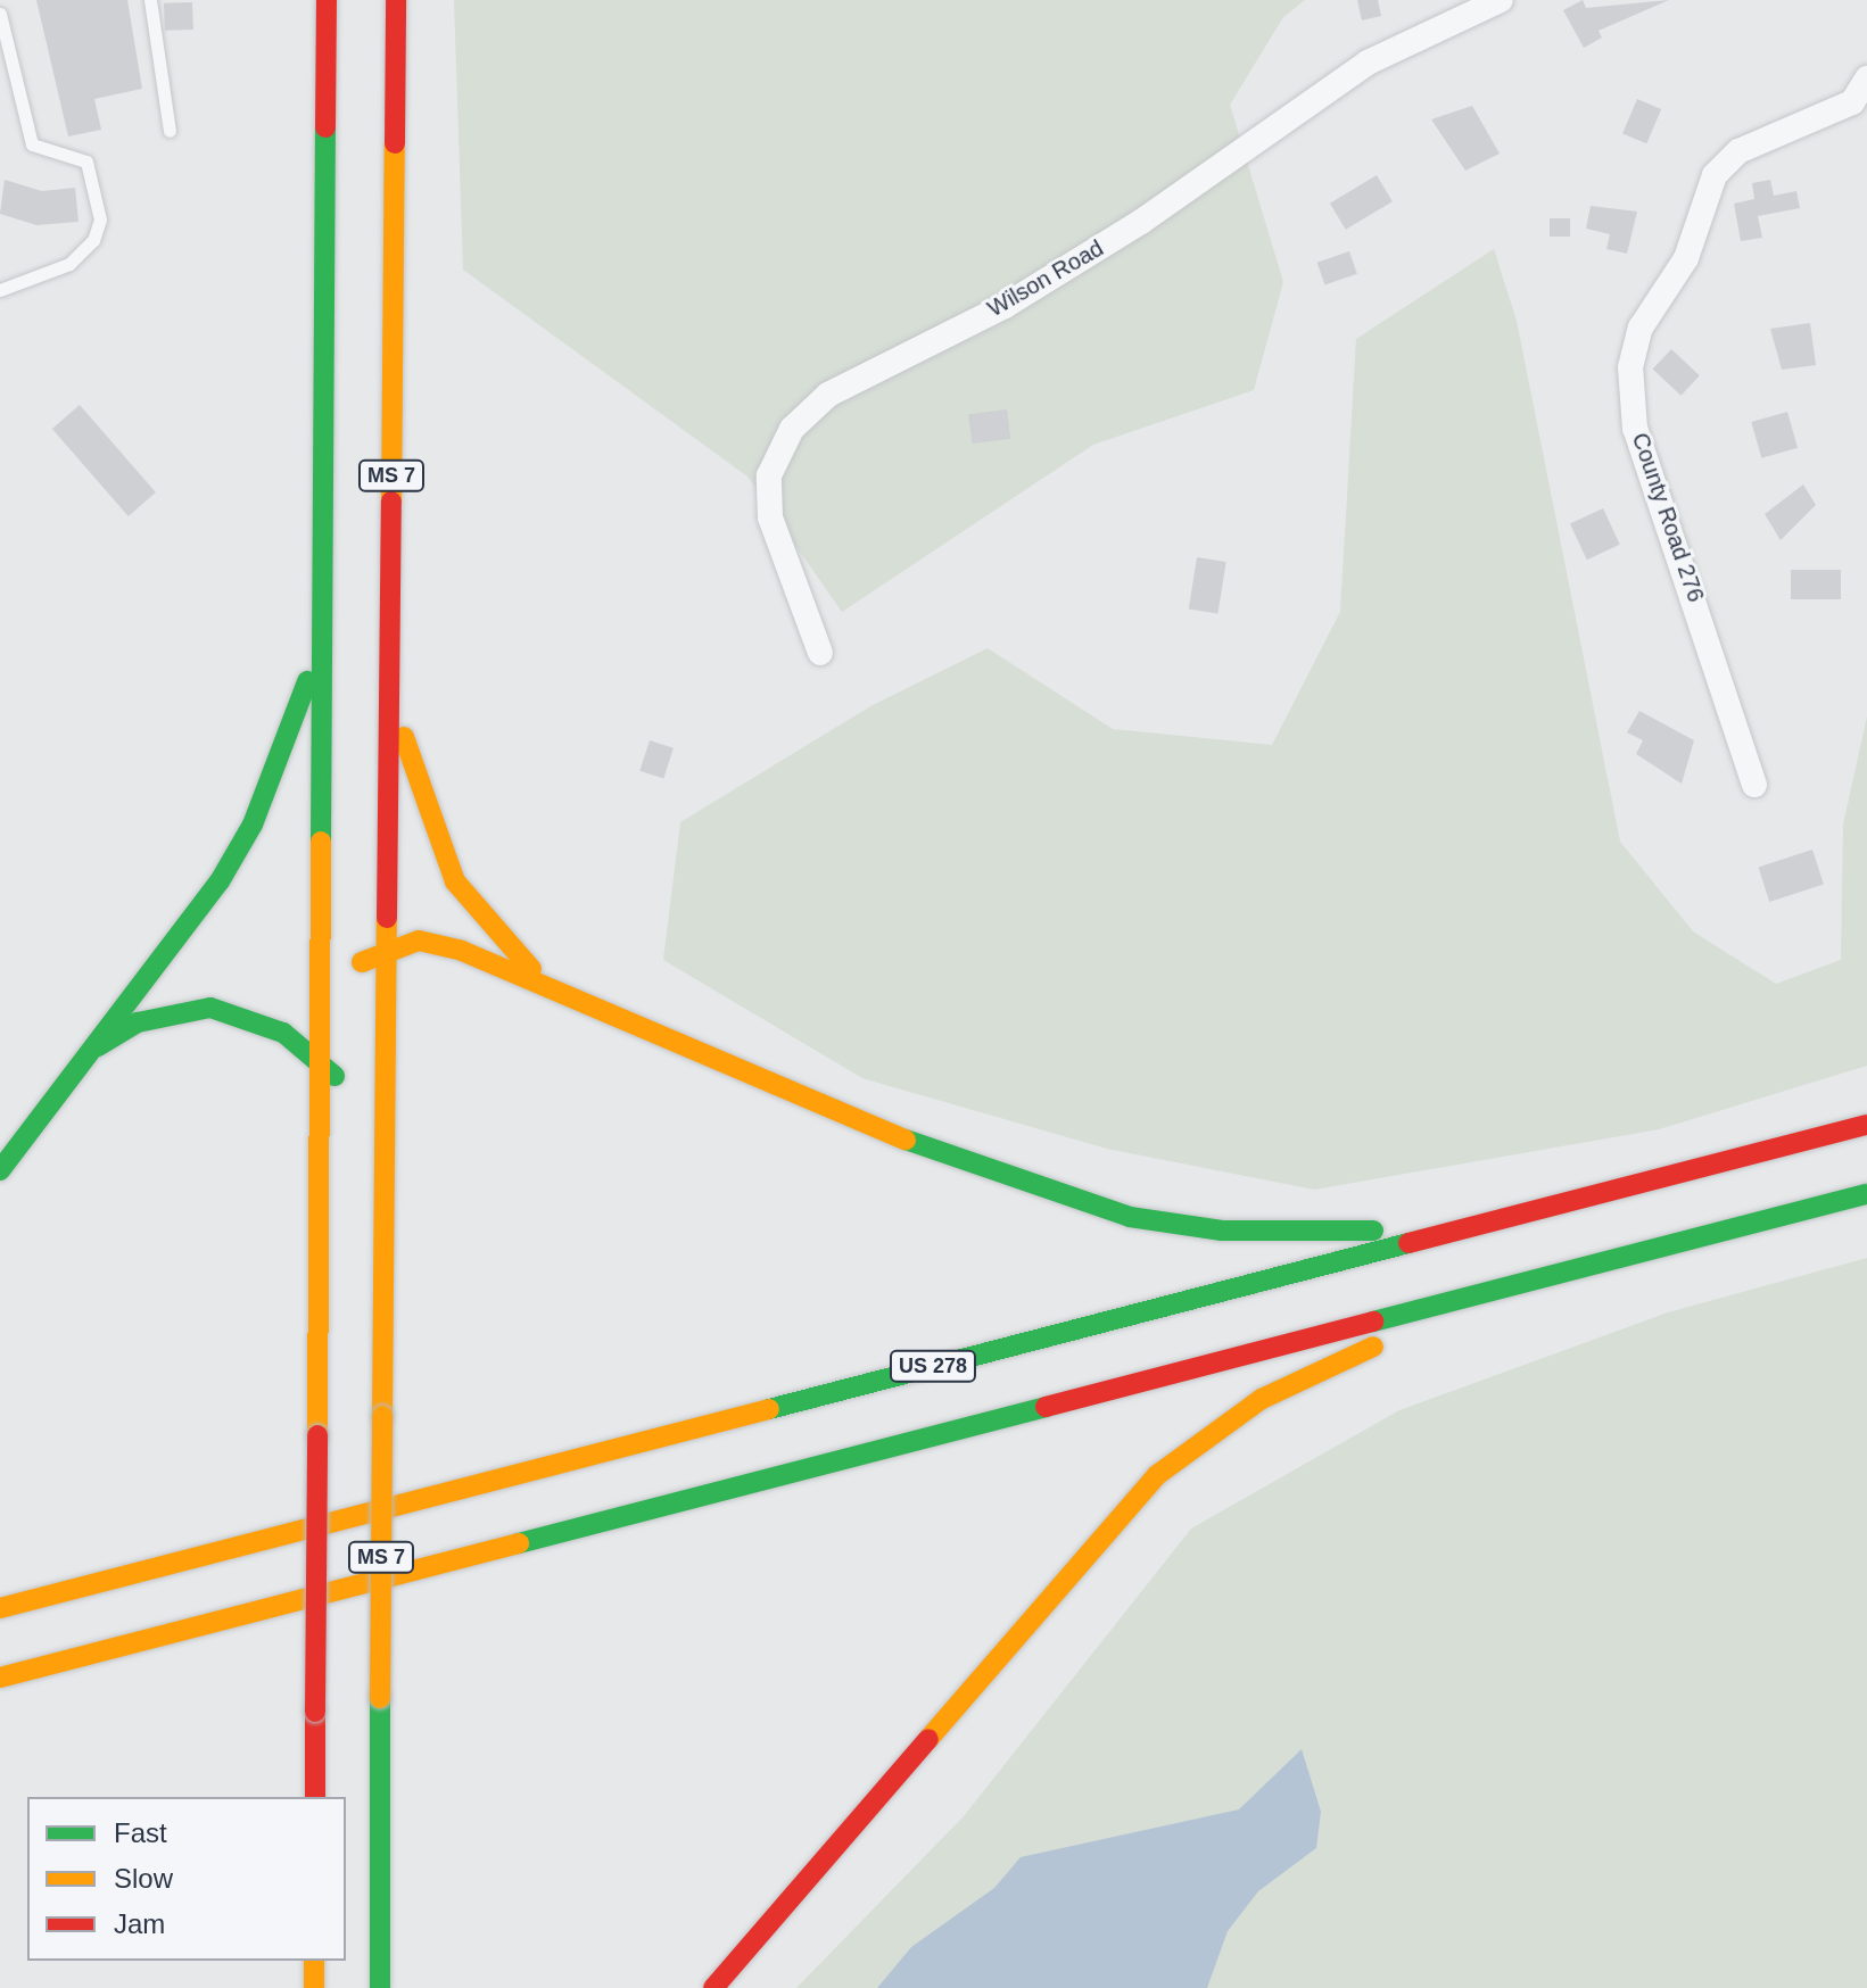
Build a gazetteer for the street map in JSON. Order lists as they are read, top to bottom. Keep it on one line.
{"streets":{"highway":["MS 7","US 278"],"street":["Wilson Road","County Road 276"]},"legend":["Fast","Slow","Jam"]}
